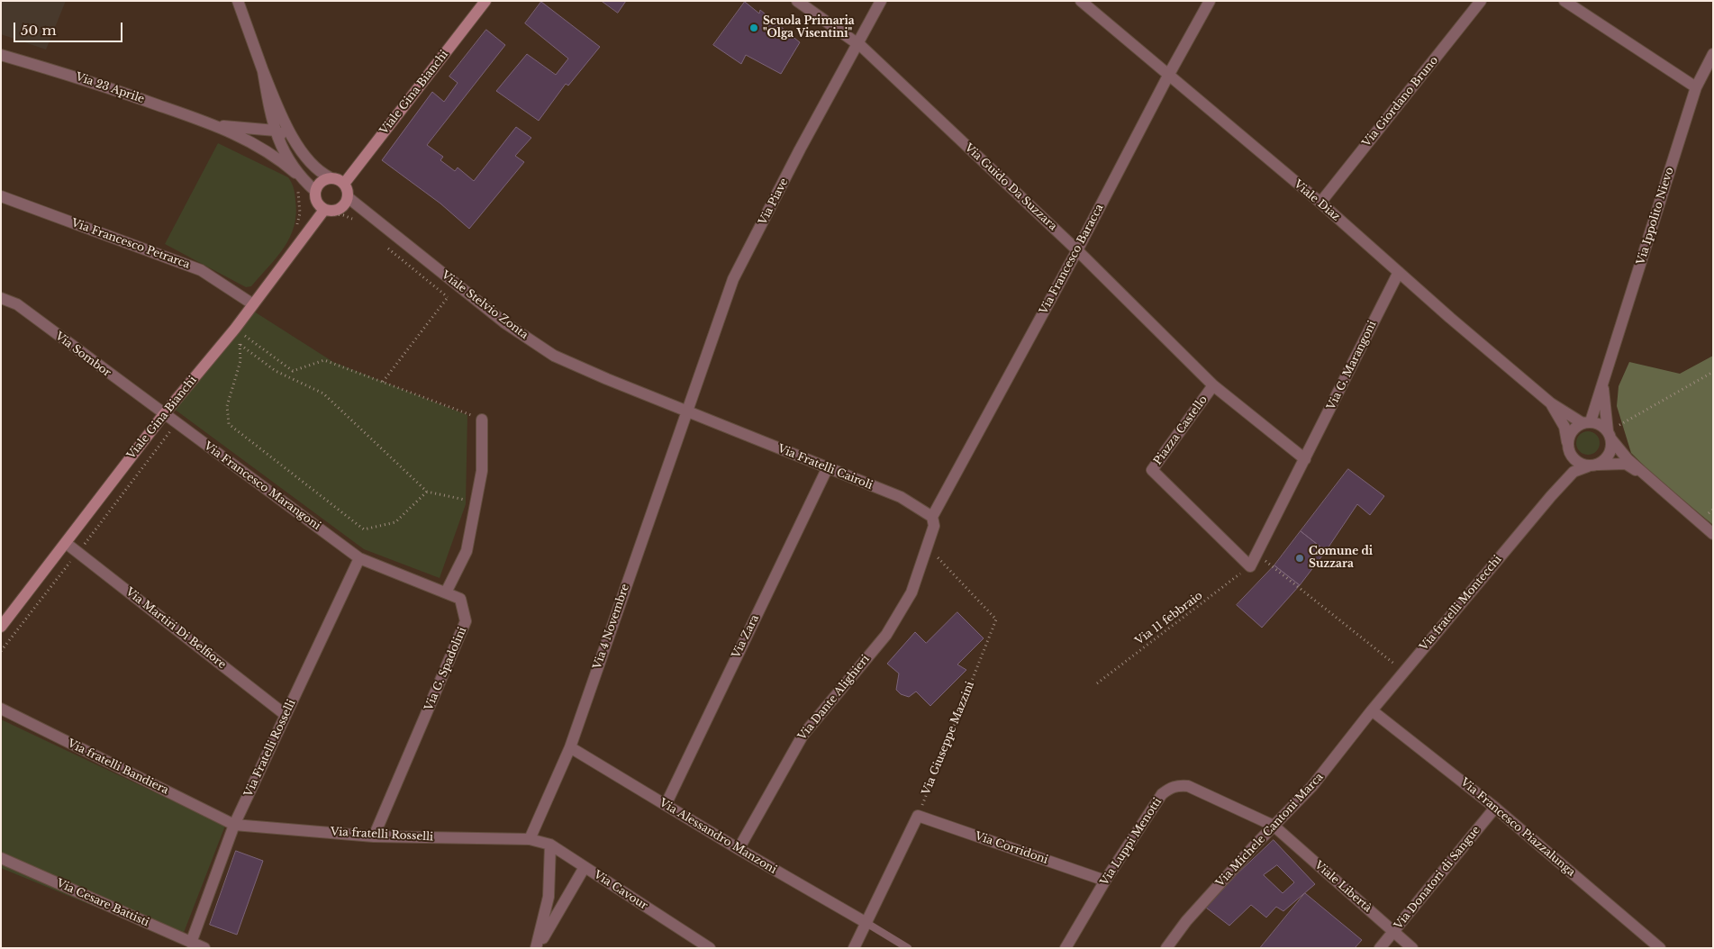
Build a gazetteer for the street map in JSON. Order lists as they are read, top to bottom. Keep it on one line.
{"streets":{"street":["Via 23 Aprile","Viale Gina Bianchi","Via Giordano Bruno","Via Guido Da Suzzara","Viale Diaz","Via Piave","Via Ippolito Nievo","Via Francesco Petrarca","Via Francesco Baracca","Viale Stelvio Zonta","Via Sombor","Via G. Marangoni","Piazza Castello","Via Fratelli Cairoli","Via Francesco Marangoni","Via fratelli Montecchi","Via 4 Novembre","Via Martiri Di Belfiore","Via Zara","Via G. Spadolini","Via Dante Alighieri","Via Fratelli Rosselli","Via fratelli Bandiera","Via Francesco Piazzalunga","Via Michele Cantoni Marca","Via fratelli Rosselli","Via Alessandro Manzoni","Via Luppi Menotti","Via Corridoni","Via Donatori di Sangue","Viale Libertà","Via Cavour","Via Cesare Battisti"],"path":["Via 11 febbraio","Via Giuseppe Mazzini"]},"crossings":[["Viale Gina Bianchi","Via Francesco Petrarca"],["Viale Gina Bianchi","Viale Stelvio Zonta"],["Viale Gina Bianchi","Via Sombor"],["Viale Gina Bianchi","Via Francesco Marangoni"],["Viale Gina Bianchi","Via Martiri Di Belfiore"],["Via Giordano Bruno","Viale Diaz"],["Via Guido Da Suzzara","Via Piave"],["Via Guido Da Suzzara","Via Francesco Baracca"],["Via Guido Da Suzzara","Piazza Castello"],["Viale Diaz","Via Francesco Baracca"],["Viale Diaz","Via G. Marangoni"],["Via Piave","Viale Stelvio Zonta"],["Via Piave","Via Fratelli Cairoli"],["Via Piave","Via 4 Novembre"],["Via Francesco Baracca","Via Fratelli Cairoli"],["Viale Stelvio Zonta","Via Fratelli Cairoli"],["Viale Stelvio Zonta","Via 4 Novembre"],["Via Sombor","Via Francesco Marangoni"],["Via G. Marangoni","Piazza Castello"],["Piazza Castello","Via 11 febbraio"],["Via Fratelli Cairoli","Via 4 Novembre"],["Via Fratelli Cairoli","Via Zara"],["Via Francesco Marangoni","Via G. Spadolini"],["Via Francesco Marangoni","Via Fratelli Rosselli"],["Via fratelli Montecchi","Via Francesco Piazzalunga"],["Via fratelli Montecchi","Via Michele Cantoni Marca"],["Via 4 Novembre","Via fratelli Rosselli"],["Via 4 Novembre","Via Alessandro Manzoni"],["Via 4 Novembre","Via Cavour"],["Via Martiri Di Belfiore","Via Fratelli Rosselli"],["Via Zara","Via Alessandro Manzoni"],["Via G. Spadolini","Via Fratelli Rosselli"],["Via G. Spadolini","Via fratelli Rosselli"],["Via Dante Alighieri","Via Giuseppe Mazzini"],["Via Dante Alighieri","Via Alessandro Manzoni"],["Via Giuseppe Mazzini","Via Corridoni"],["Via Fratelli Rosselli","Via fratelli Bandiera"],["Via Fratelli Rosselli","Via fratelli Rosselli"],["Via Fratelli Rosselli","Via Cesare Battisti"],["Via fratelli Bandiera","Via fratelli Rosselli"],["Via Francesco Piazzalunga","Via Michele Cantoni Marca"],["Via Francesco Piazzalunga","Via Donatori di Sangue"],["Via Michele Cantoni Marca","Via Luppi Menotti"],["Via Michele Cantoni Marca","Viale Libertà"],["Via fratelli Rosselli","Via Cavour"],["Via Luppi Menotti","Via Corridoni"],["Via Luppi Menotti","Viale Libertà"],["Via Donatori di Sangue","Viale Libertà"]],"places":["Scuola Primaria \"Olga Visentini\"","Comune di Suzzara"],"scale_bar":"50 m"}
